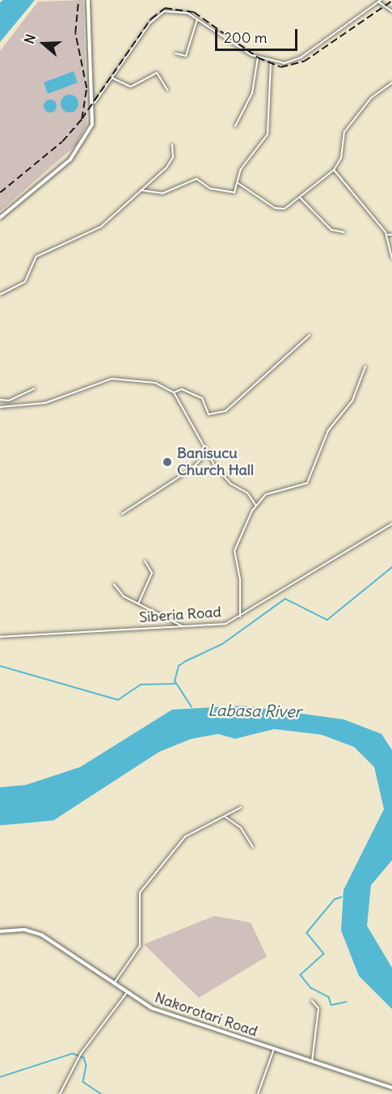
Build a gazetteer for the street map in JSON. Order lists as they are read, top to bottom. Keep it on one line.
{"streets":{"street":["Siberia Road","Nakorotari Road"]},"water":["Labasa River"],"places":["Banisucu Church Hall"],"scale_bar":"200 m","north":"left"}
